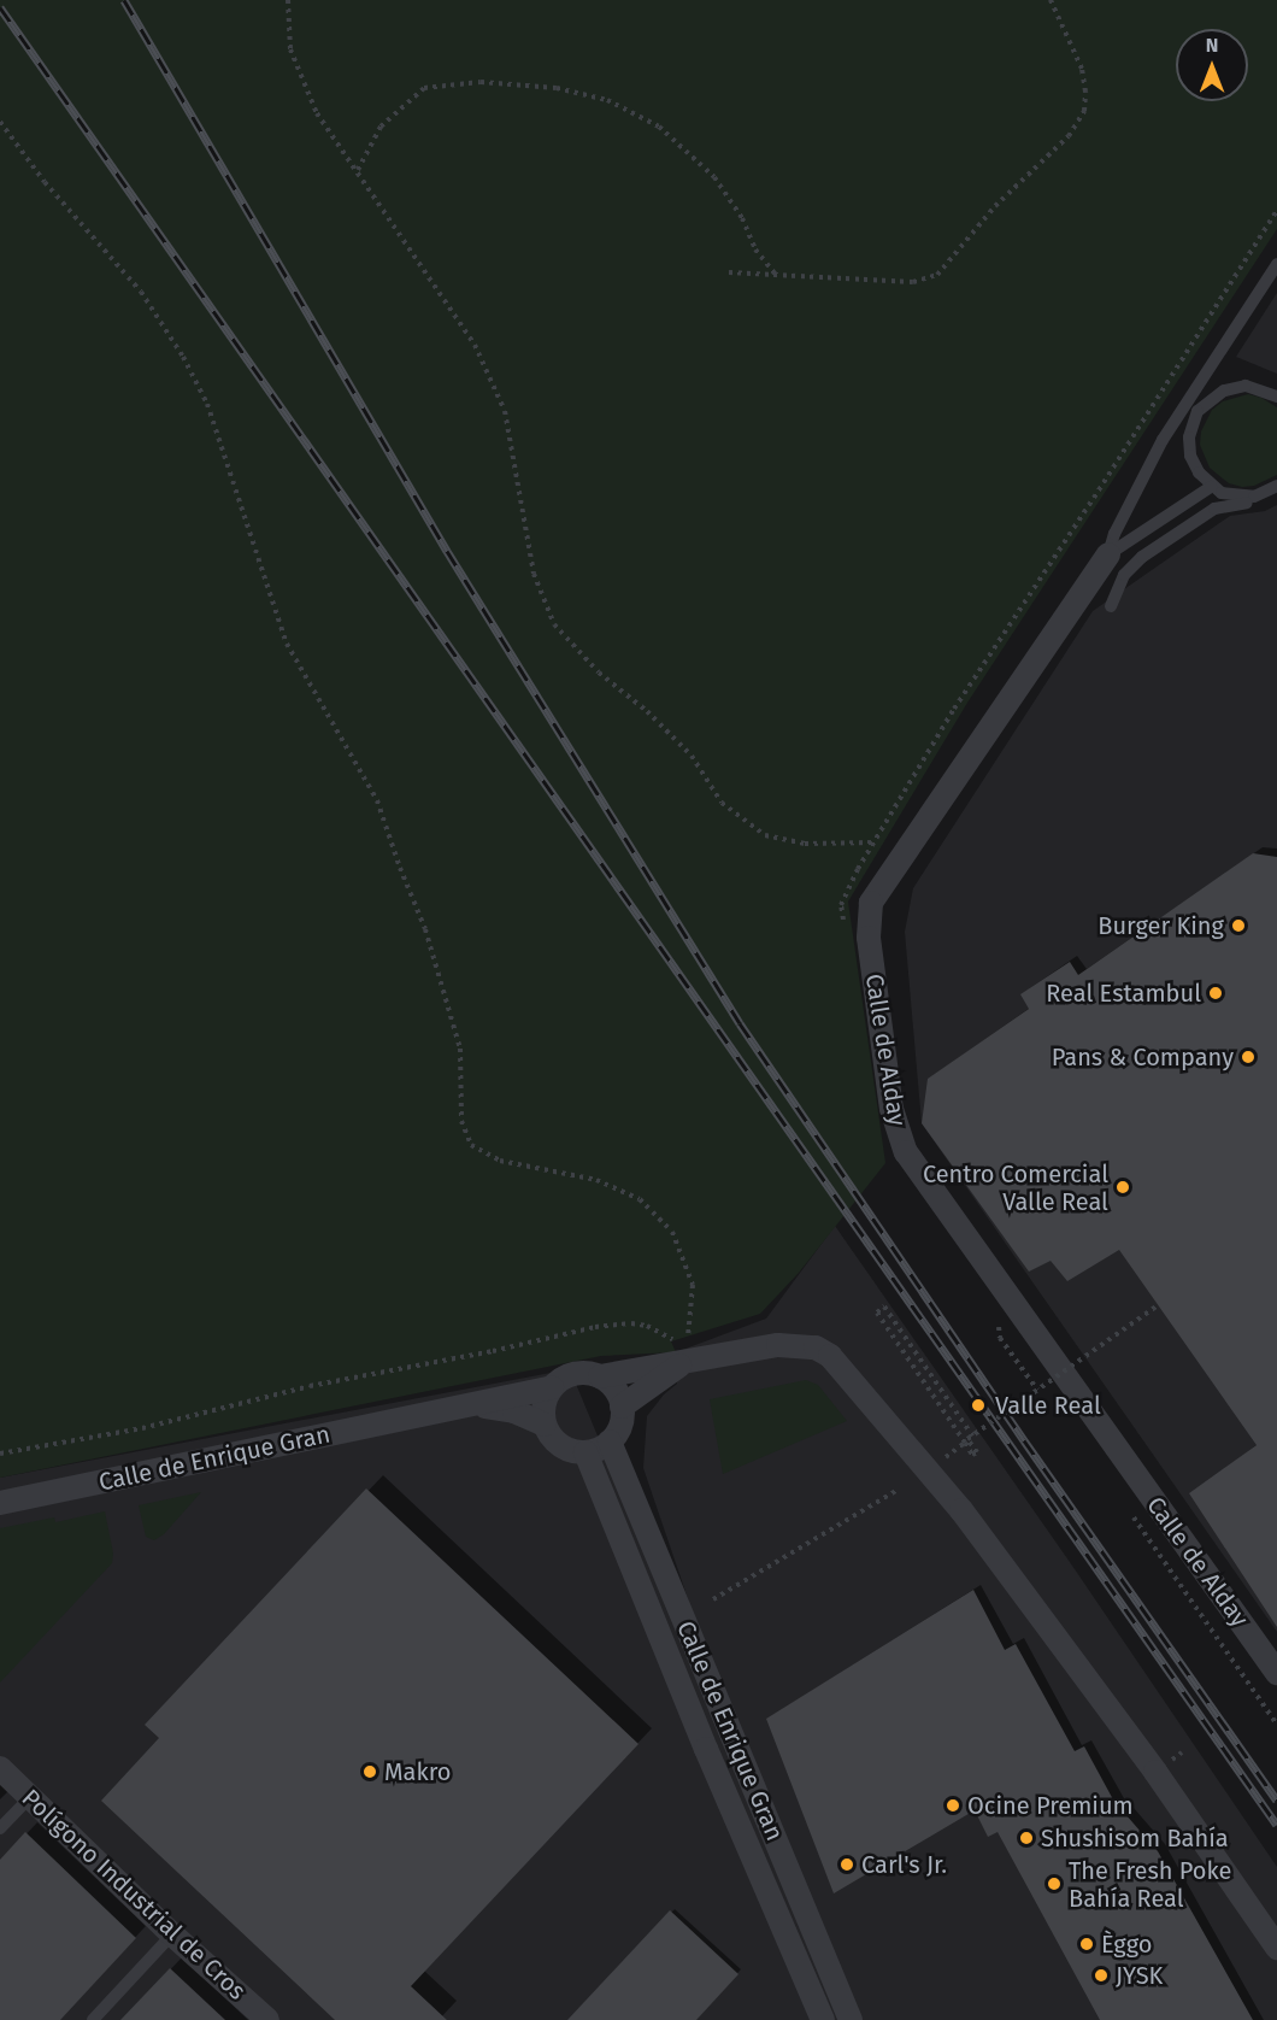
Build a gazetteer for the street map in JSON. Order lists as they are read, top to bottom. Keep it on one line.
{"streets":{"street":["Calle de Alday","Calle de Enrique Gran","Polígono Industrial de Cros"]},"places":["Burger King","Real Estambul","Pans & Company","Centro Comercial Valle Real","Valle Real","Makro","Ocine Premium","Shushisom Bahía","Carl's Jr.","The Fresh Poke Bahía Real","Èggo","JYSK"],"north":"top"}
